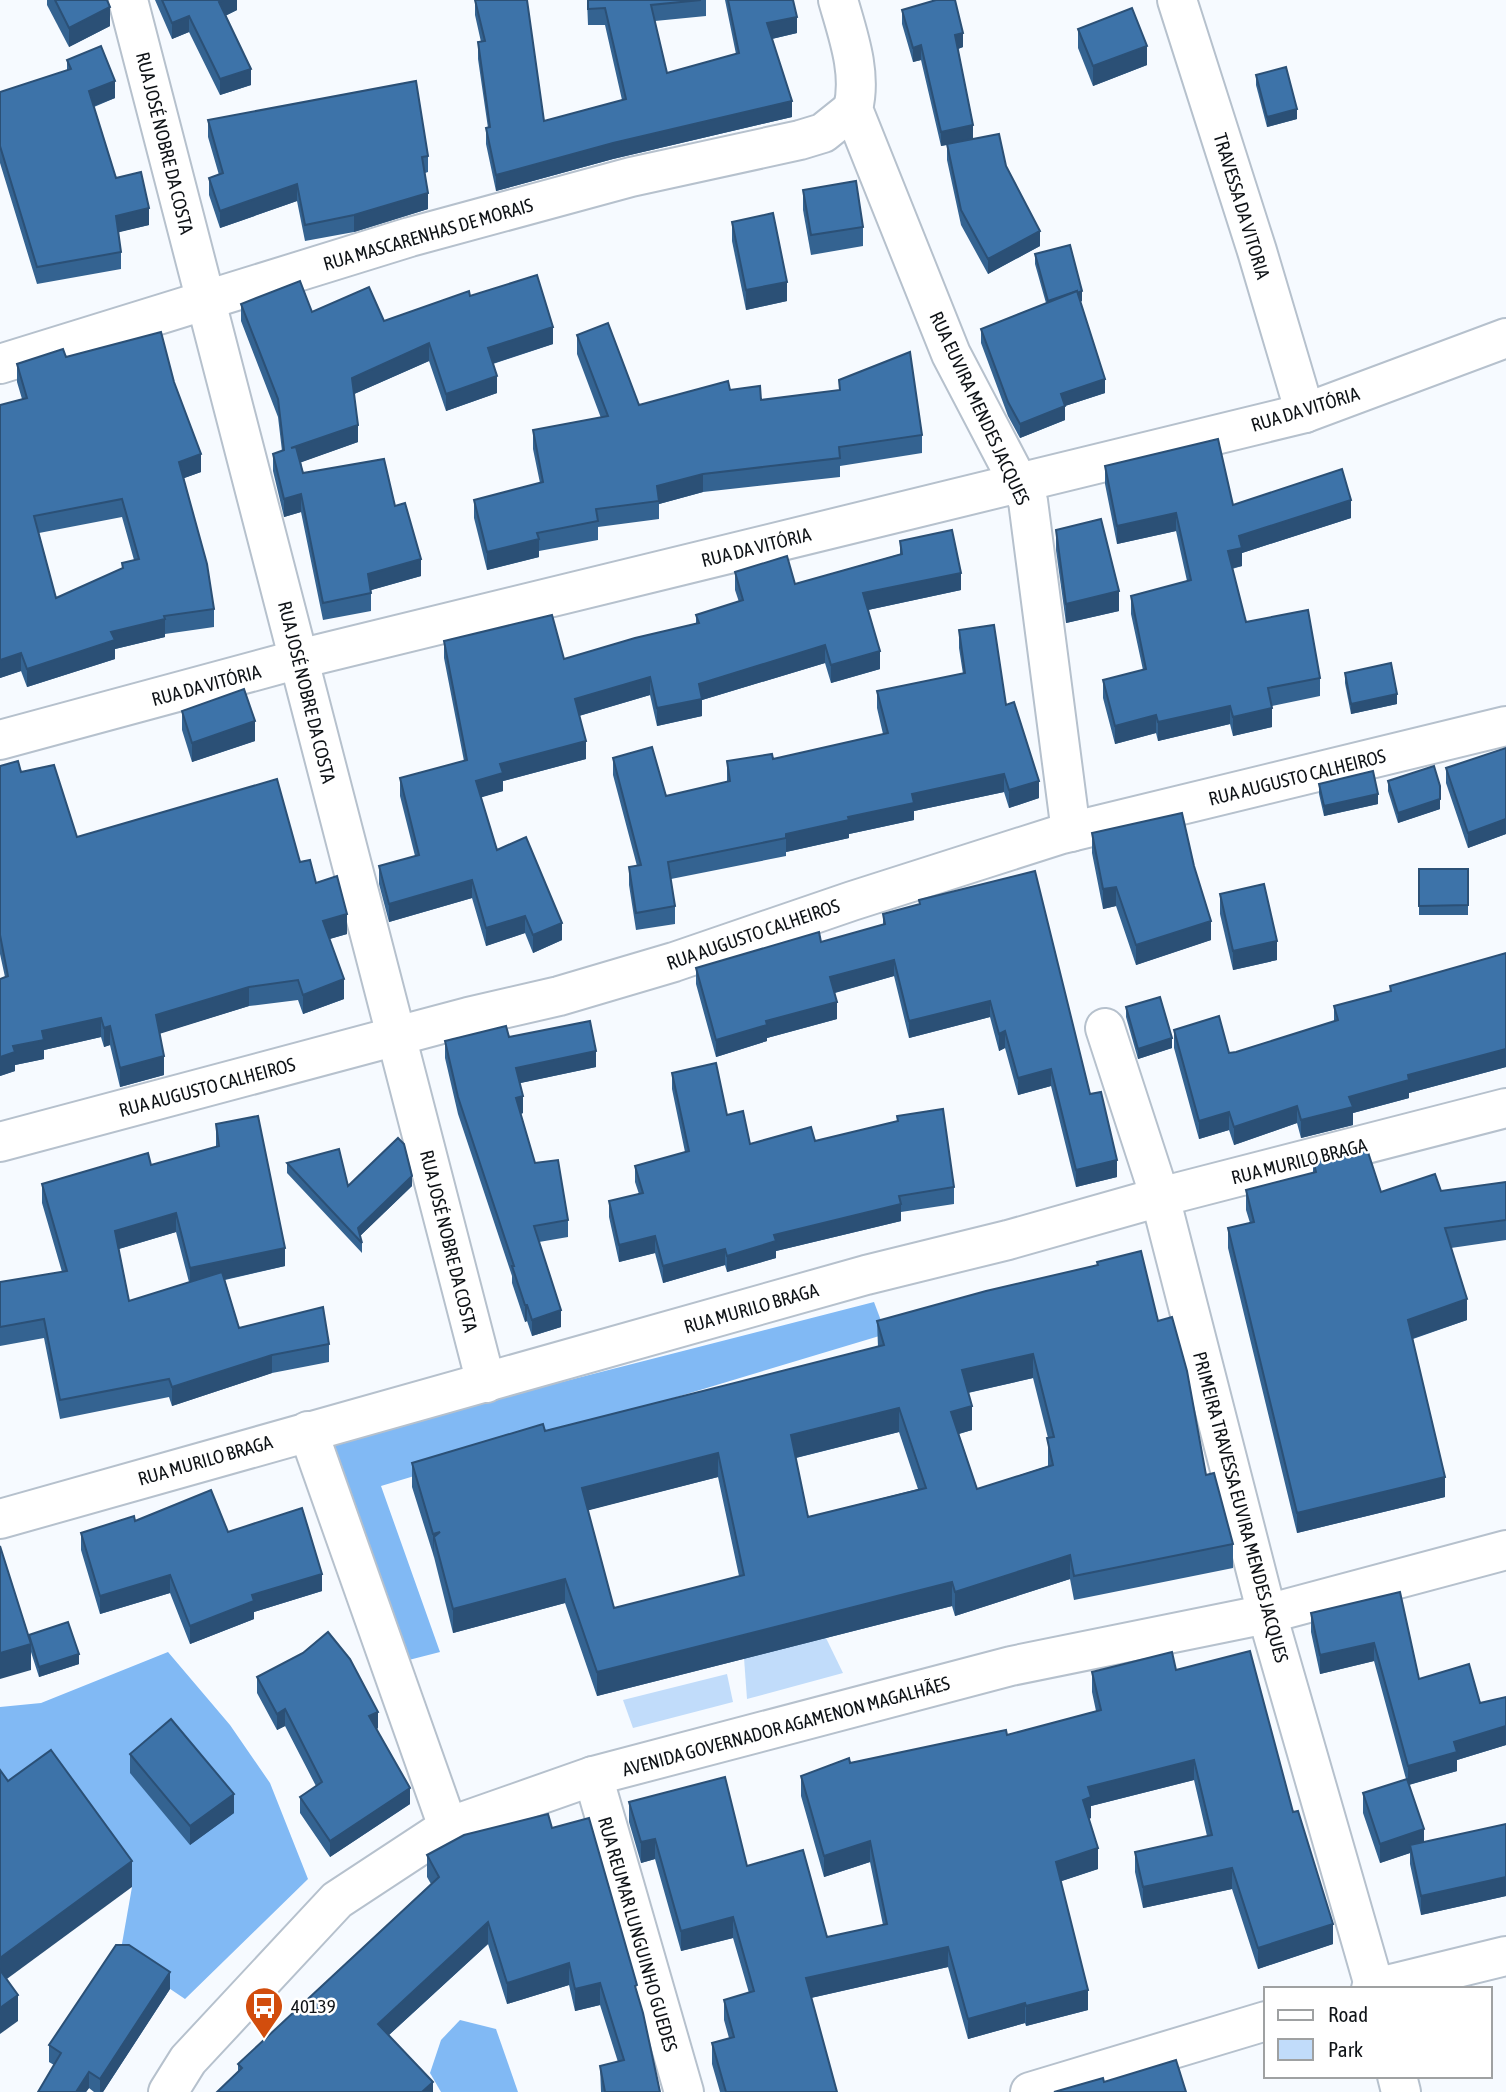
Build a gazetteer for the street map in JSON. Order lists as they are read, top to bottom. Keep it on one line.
{"streets":{"street":["RUA JOSÉ NOBRE DA COSTA","TRAVESSA DA VITORIA","RUA MASCARENHAS DE MORAIS","RUA EUVIRA MENDES JACQUES","RUA DA VITÓRIA","RUA AUGUSTO CALHEIROS","RUA MURILO BRAGA","PRIMEIRA TRAVESSA EUVIRA MENDES JACQUES","AVENIDA GOVERNADOR AGAMENON MAGALHÃES","RUA REUMAR LUNGUINHO GUEDES"]},"crossings":[["RUA JOSÉ NOBRE DA COSTA","RUA MASCARENHAS DE MORAIS"],["RUA JOSÉ NOBRE DA COSTA","RUA DA VITÓRIA"],["RUA JOSÉ NOBRE DA COSTA","RUA AUGUSTO CALHEIROS"],["RUA JOSÉ NOBRE DA COSTA","RUA MURILO BRAGA"],["TRAVESSA DA VITORIA","RUA DA VITÓRIA"],["RUA MASCARENHAS DE MORAIS","RUA EUVIRA MENDES JACQUES"],["RUA EUVIRA MENDES JACQUES","RUA DA VITÓRIA"],["RUA EUVIRA MENDES JACQUES","RUA AUGUSTO CALHEIROS"],["RUA MURILO BRAGA","PRIMEIRA TRAVESSA EUVIRA MENDES JACQUES"],["PRIMEIRA TRAVESSA EUVIRA MENDES JACQUES","AVENIDA GOVERNADOR AGAMENON MAGALHÃES"],["AVENIDA GOVERNADOR AGAMENON MAGALHÃES","RUA REUMAR LUNGUINHO GUEDES"]],"places":{"bus stop":["40139"]},"legend":["Road","Park"]}
